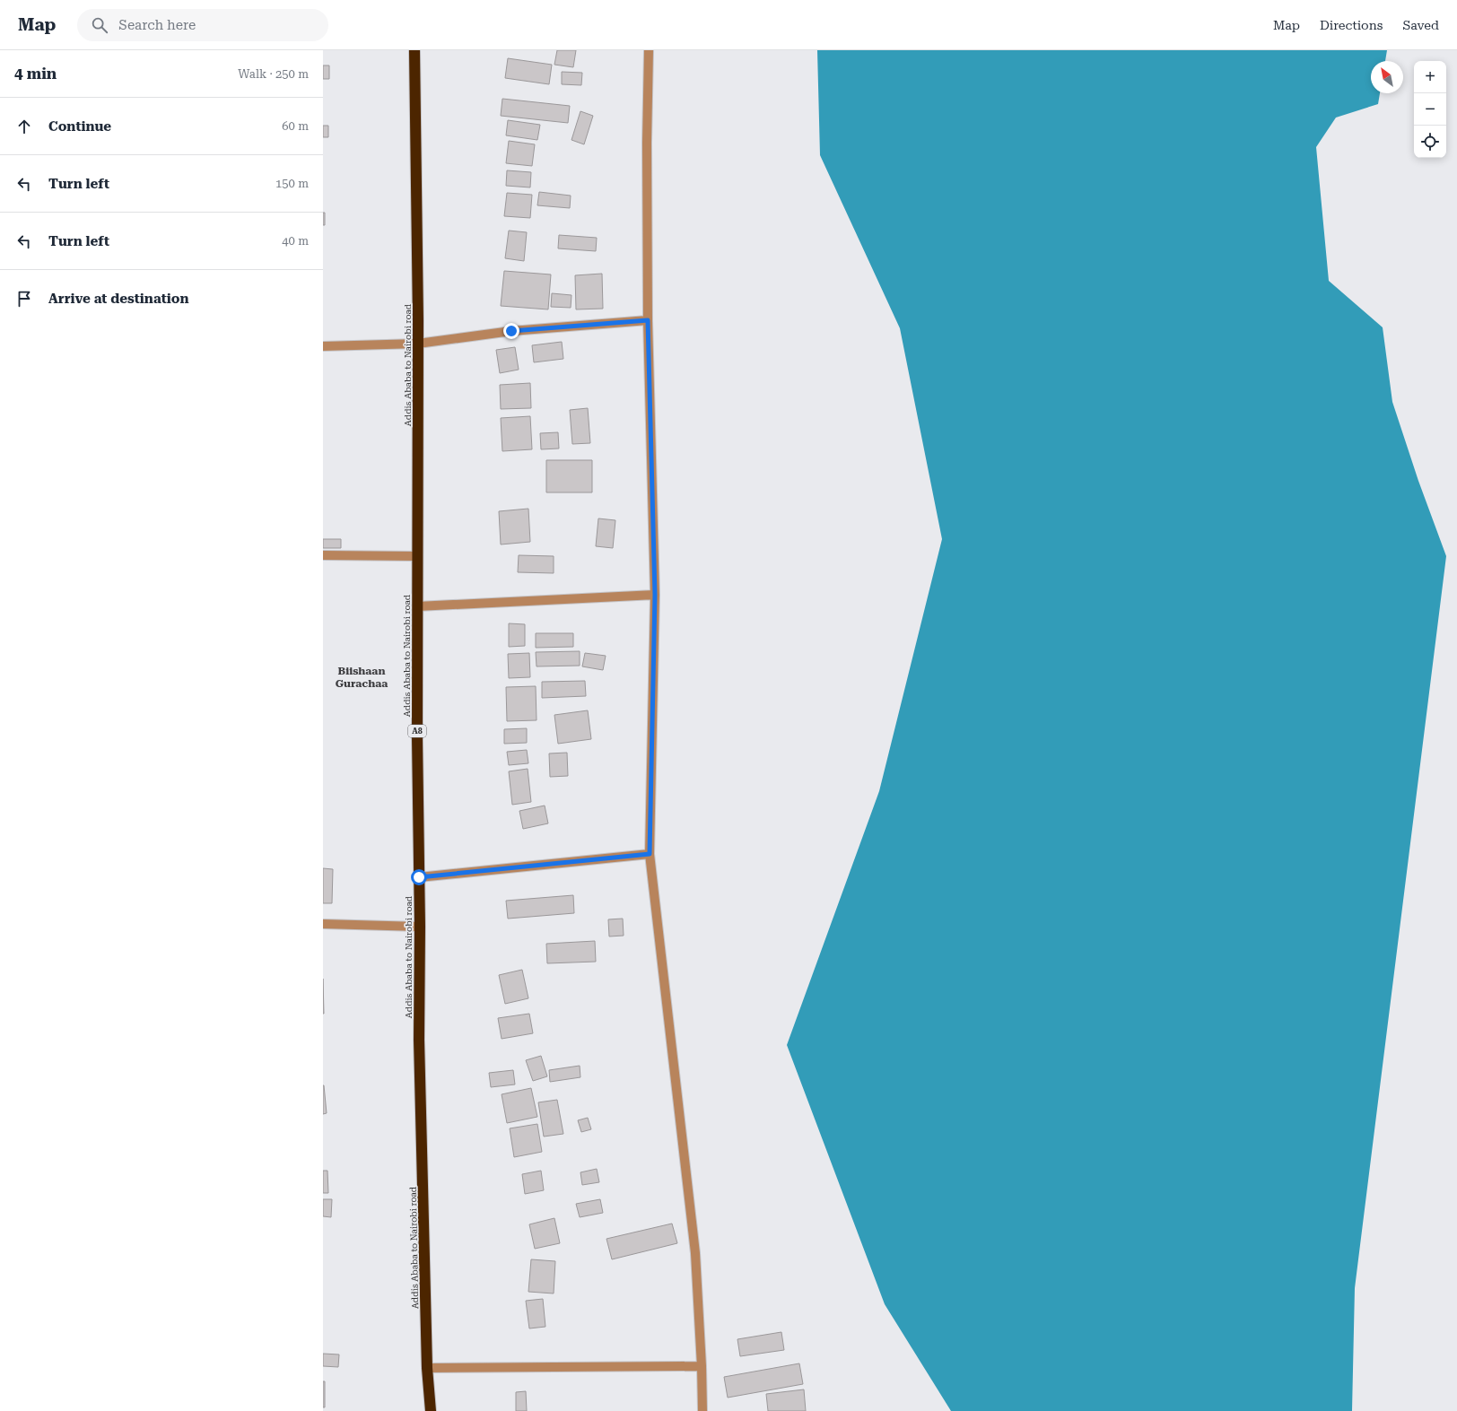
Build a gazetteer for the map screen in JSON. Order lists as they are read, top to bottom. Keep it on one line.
{"streets":{"highway":["Addis Ababa to Nairobi road","A8"]},"districts":["Biishaan Gurachaa"],"north":"top left","page":{"header":"Map","search":"Search here","nav":["Map","Directions","Saved"],"heading":["4 min","Walk · 250 m"],"map_buttons":["+","−"],"list":[["Continue","60 m"],["Turn left","150 m"],["Turn left","40 m"],"Arrive at destination"]}}
